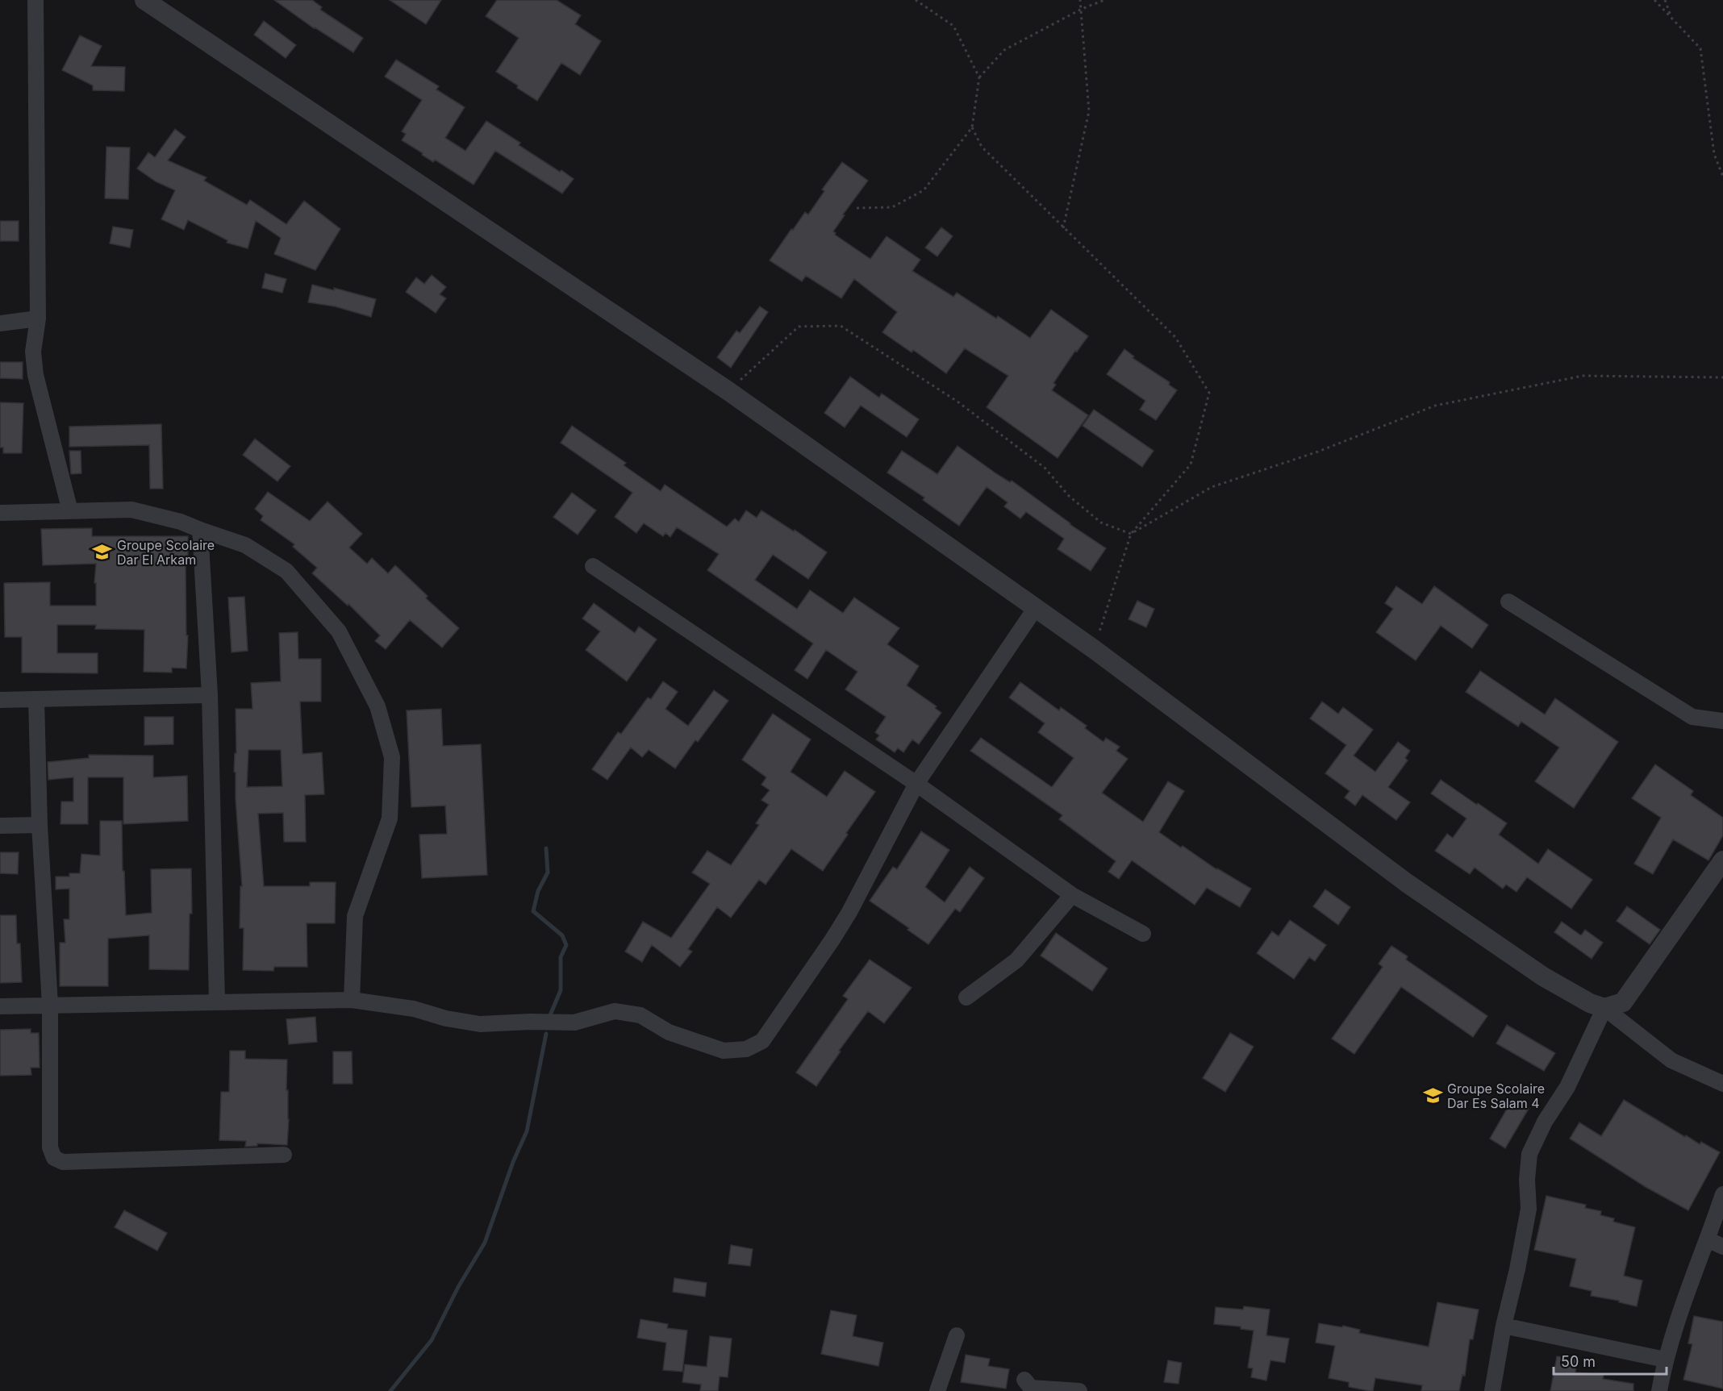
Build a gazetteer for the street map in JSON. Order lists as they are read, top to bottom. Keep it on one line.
{"places":{"school or university":["Groupe Scolaire Dar El Arkam","Groupe Scolaire Dar Es Salam 4"]},"scale_bar":"50 m"}
